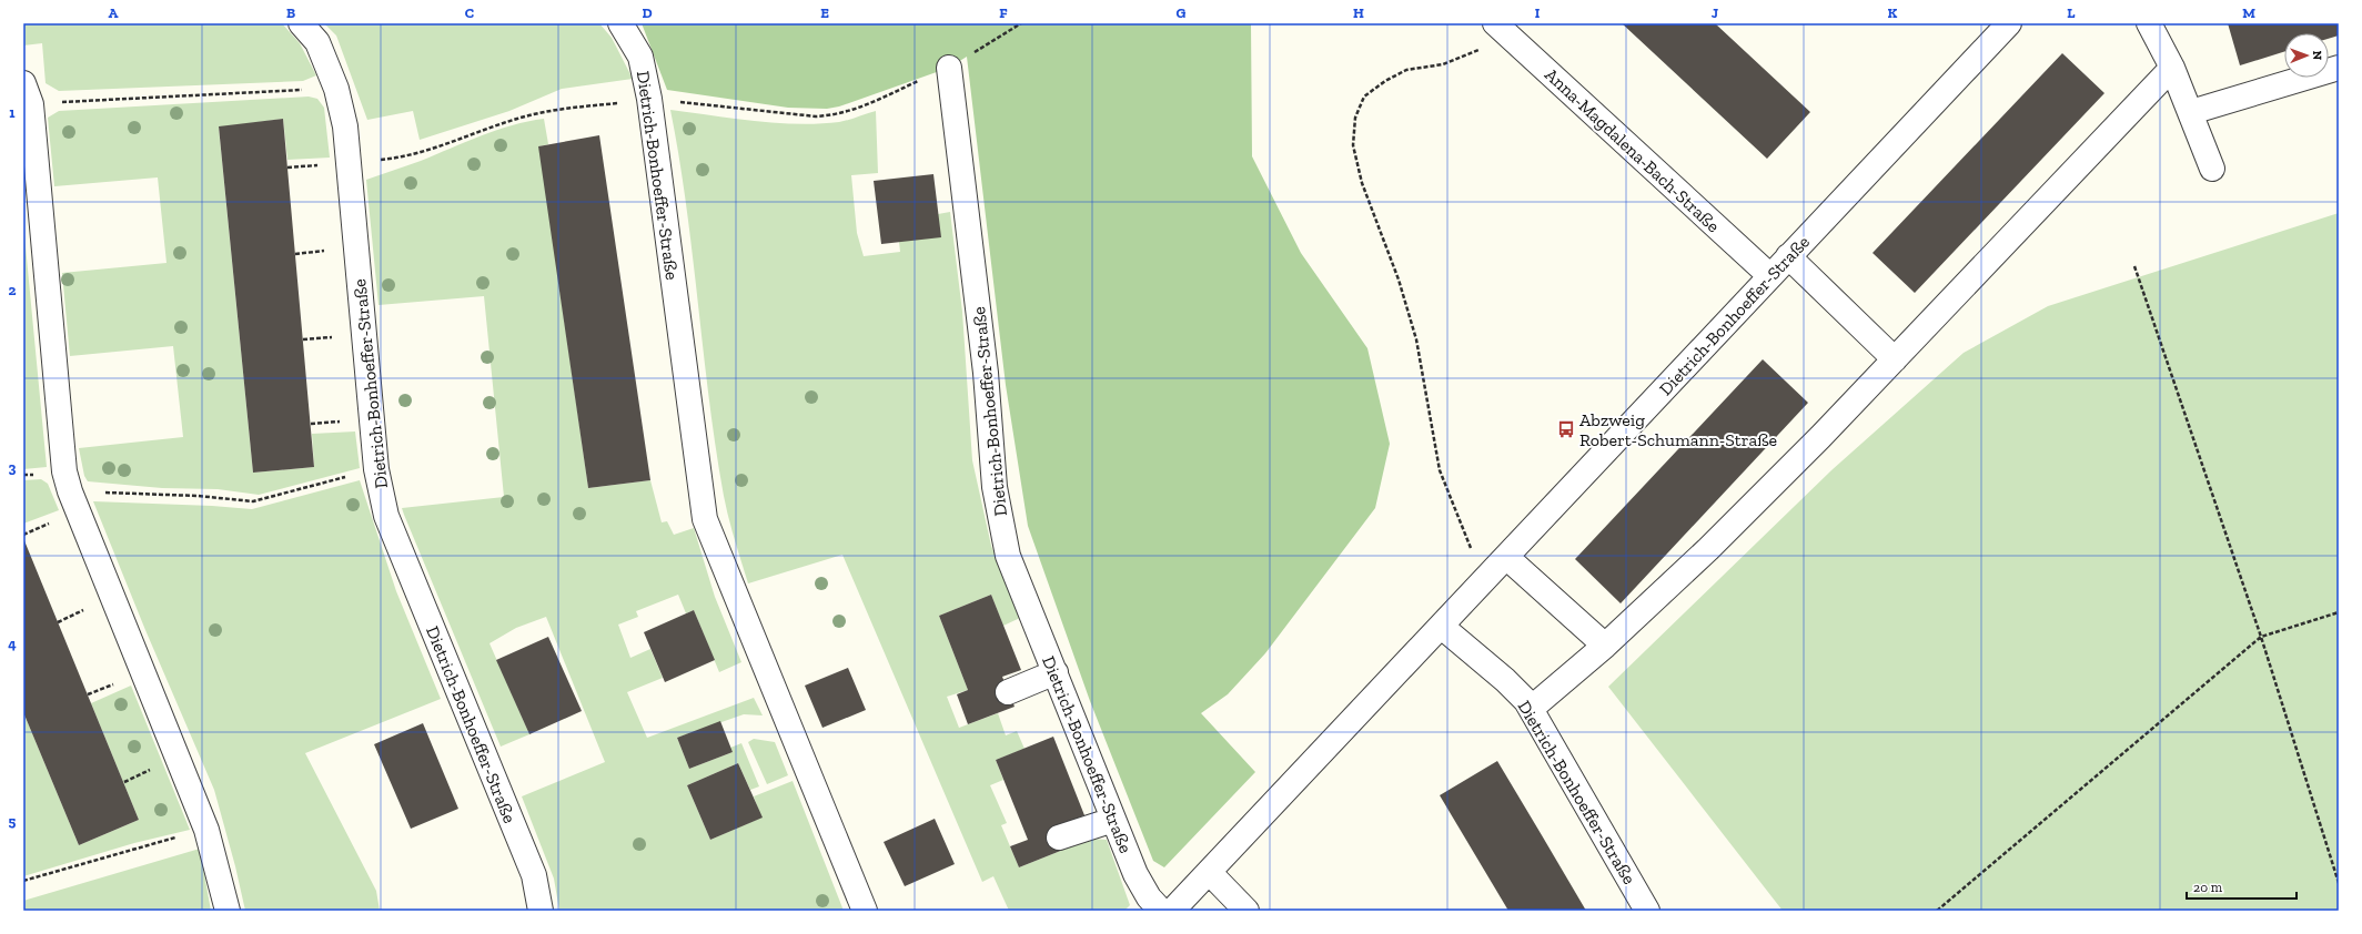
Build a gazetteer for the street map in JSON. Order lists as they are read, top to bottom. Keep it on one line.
{"streets":{"street":["Anna-Magdalena-Bach-Straße","Dietrich-Bonhoeffer-Straße"]},"crossings":[["Anna-Magdalena-Bach-Straße","Dietrich-Bonhoeffer-Straße"]],"places":{"bus stop":["Abzweig Robert-Schumann-Straße"]},"scale_bar":"20 m","north":"right","grid":{"columns":["A","B","C","D","E","F","G","H","I","J","K","L","M"],"rows":["1","2","3","4","5"]}}
